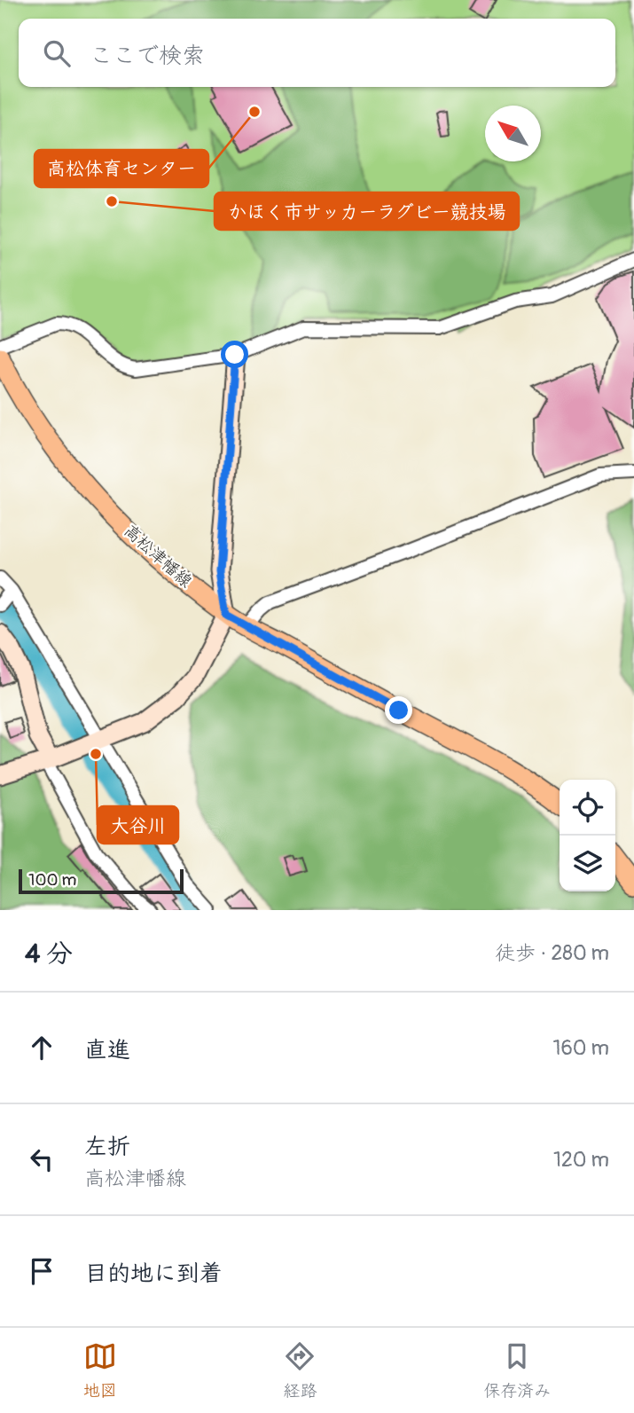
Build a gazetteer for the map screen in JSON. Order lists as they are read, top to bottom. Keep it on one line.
{"streets":{"main road":["高松津幡線"]},"places":["高松体育センター","かほく市サッカーラグビー競技場","大谷川"],"scale_bar":"100 m","north":"top left","page":{"search":"ここで検索","scale":"100 m","heading":["4 分","徒歩 · 280 m"],"list":[["直進","160 m"],["左折","高松津幡線","120 m"],"目的地に到着"],"nav":["地図","経路","保存済み"]}}
